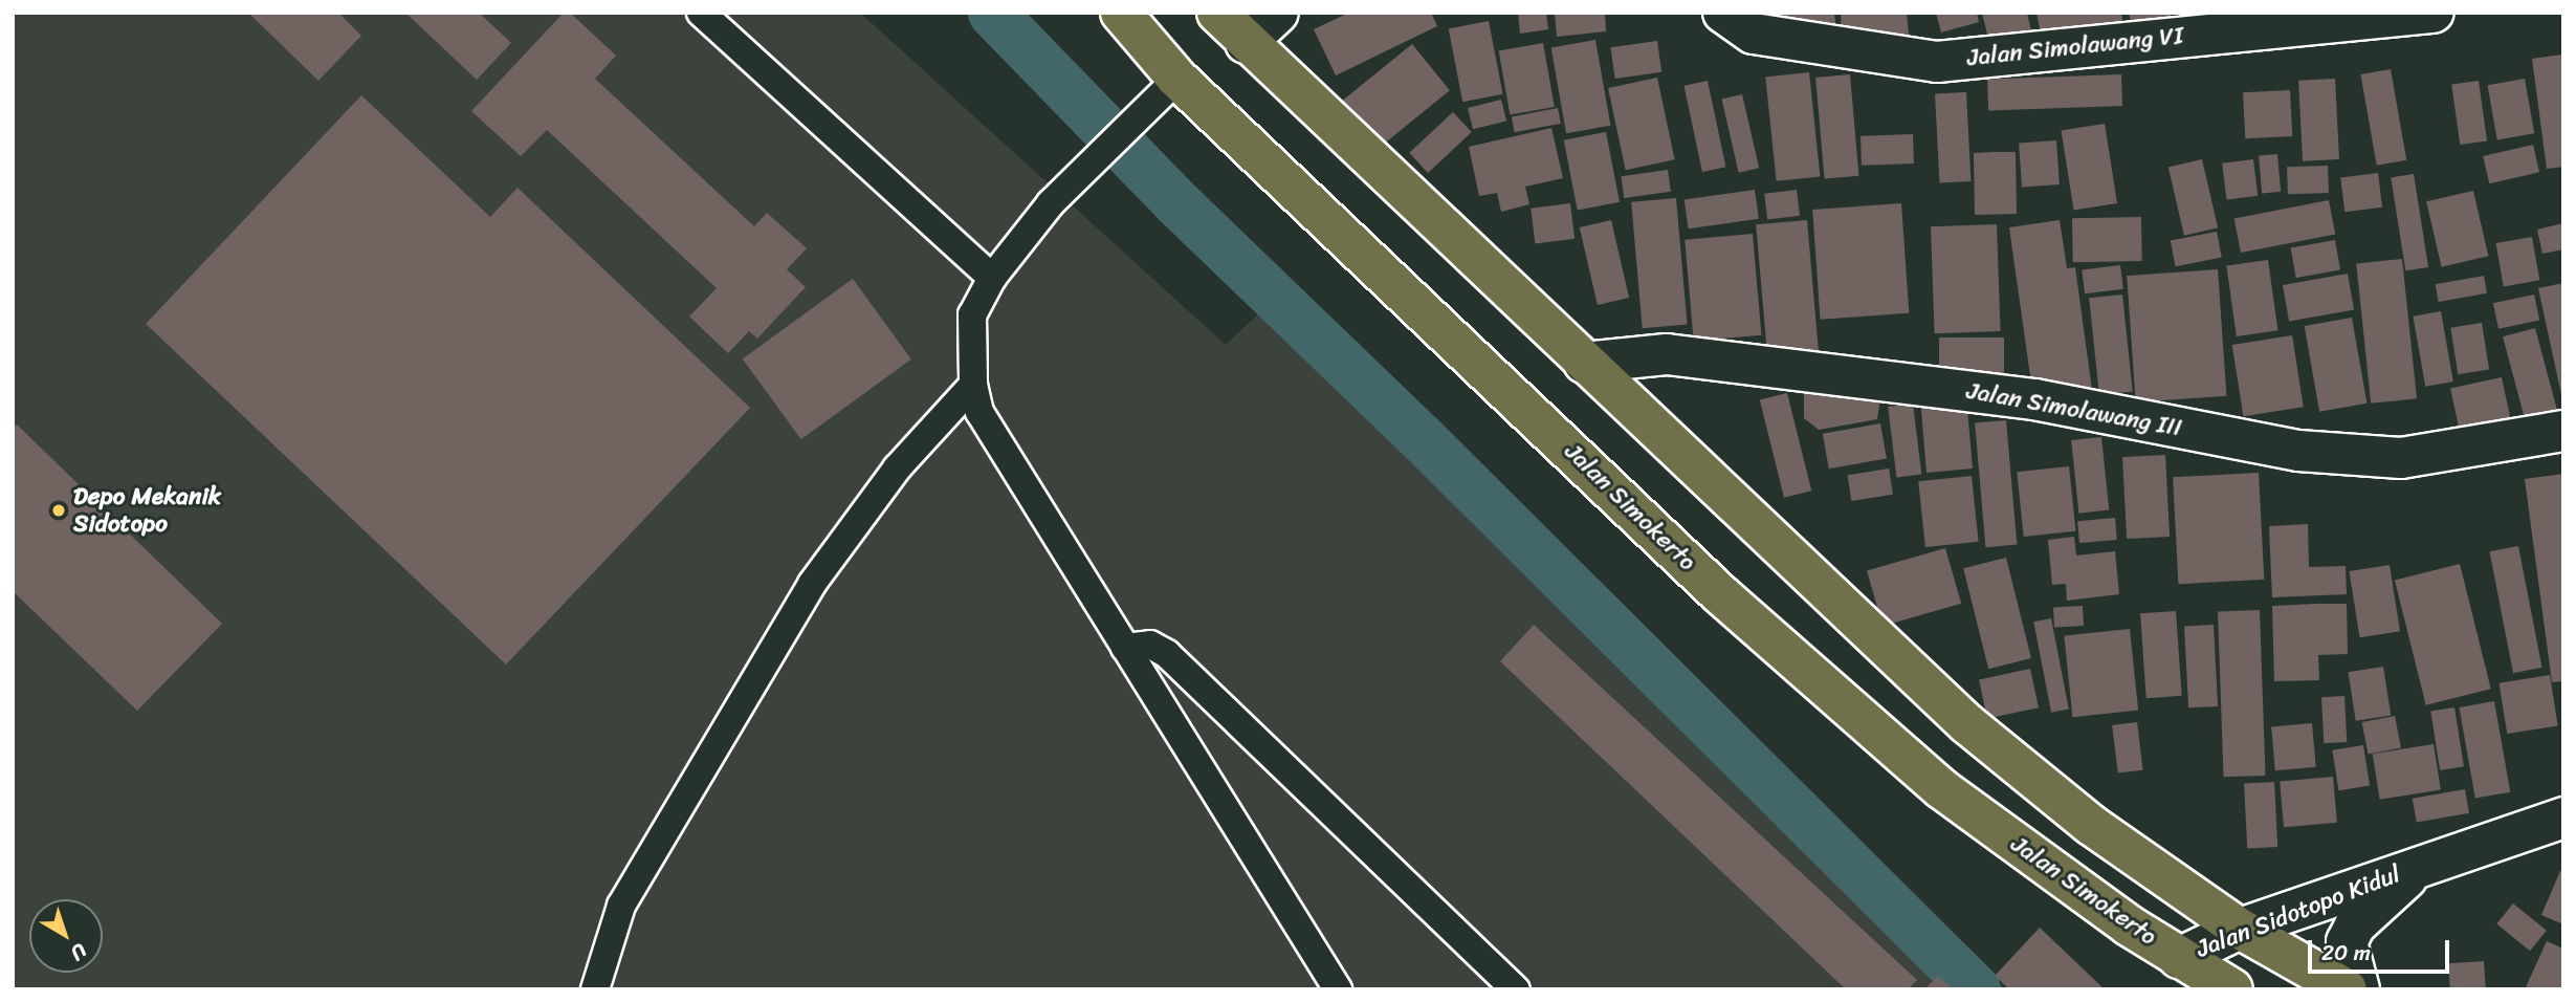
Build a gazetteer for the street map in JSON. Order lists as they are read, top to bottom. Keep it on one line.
{"streets":{"highway":["Jalan Simokerto"],"street":["Jalan Simolawang VI","Jalan Simolawang III","Jalan Sidotopo Kidul"]},"crossings":[["Jalan Simokerto","Jalan Sidotopo Kidul"]],"places":["Depo Mekanik Sidotopo"],"scale_bar":"20 m","north":"bottom right"}
